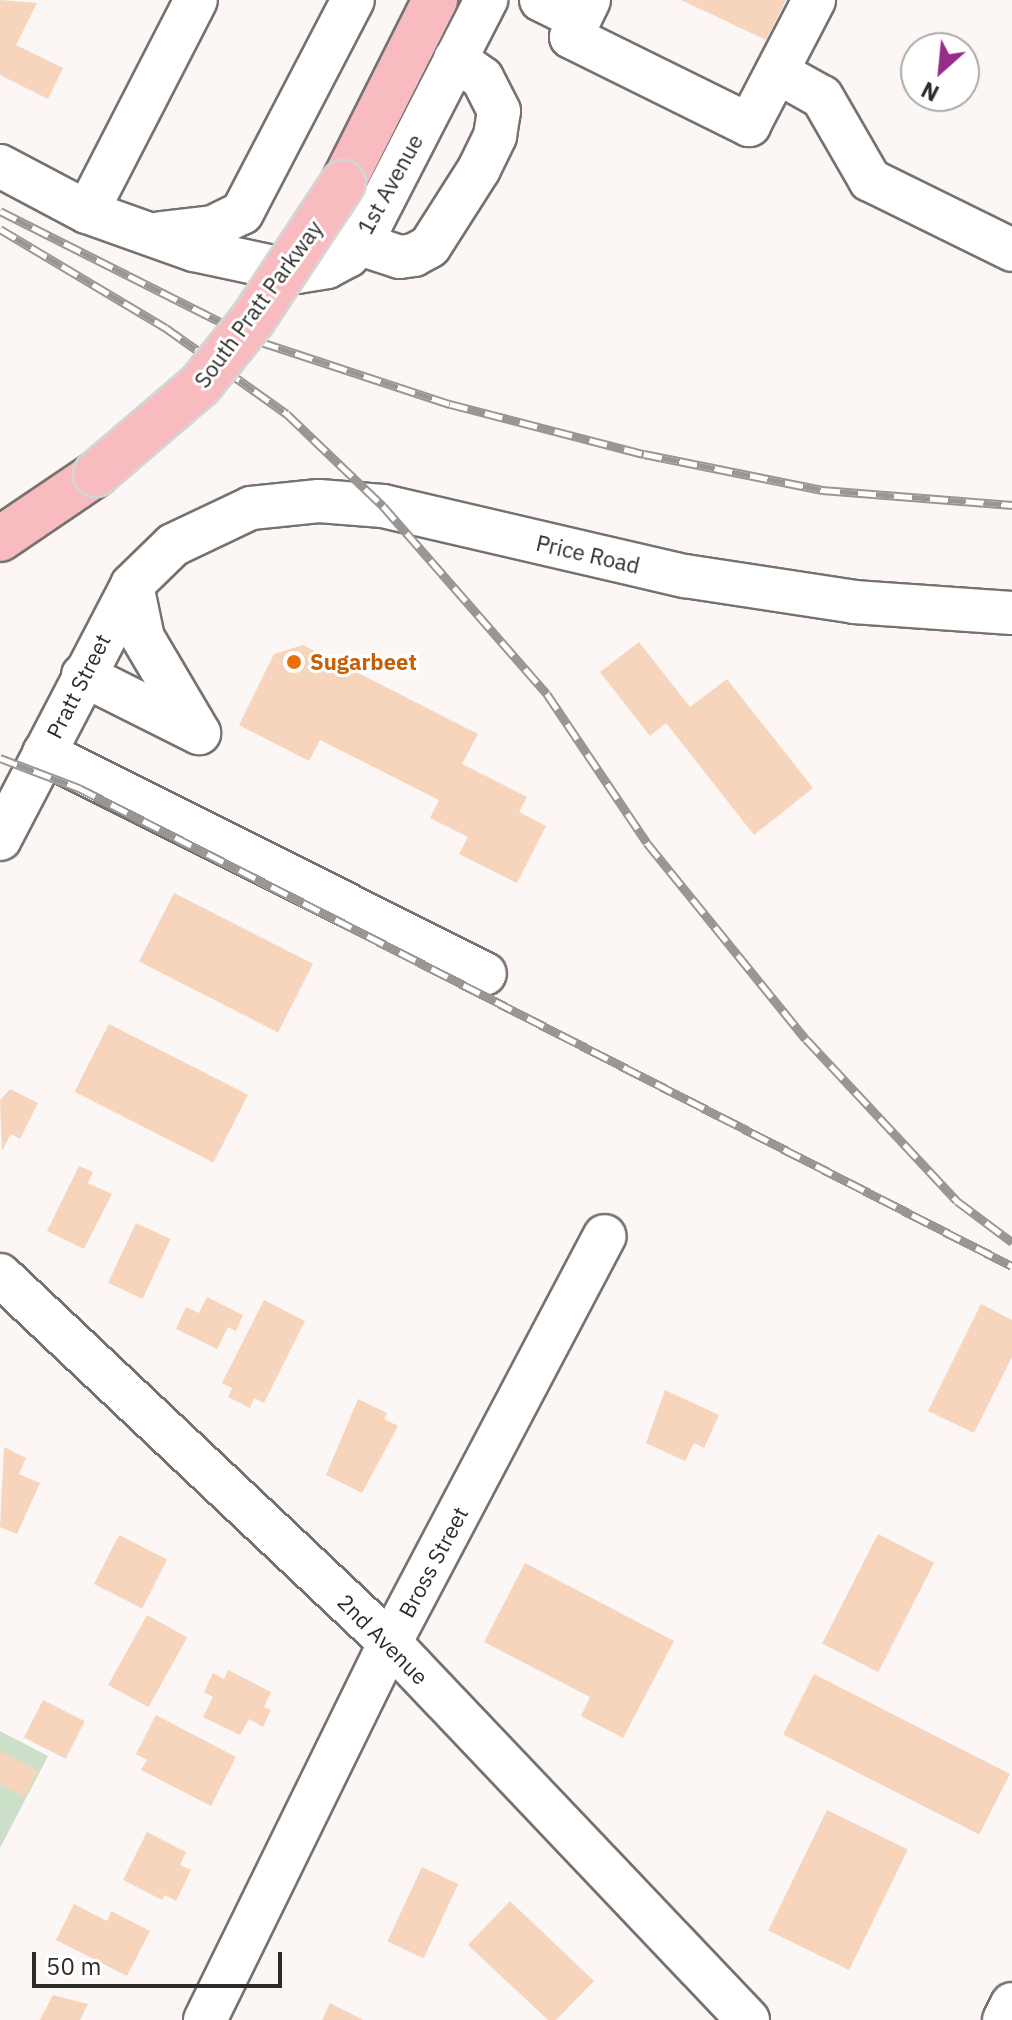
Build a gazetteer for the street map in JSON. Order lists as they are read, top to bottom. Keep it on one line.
{"streets":{"main road":["South Pratt Parkway"],"street":["1st Avenue","Price Road","Pratt Street","Bross Street","2nd Avenue"]},"crossings":[["Price Road","Pratt Street"],["Bross Street","2nd Avenue"]],"places":["Sugarbeet"],"scale_bar":"50 m","north":"bottom left"}
